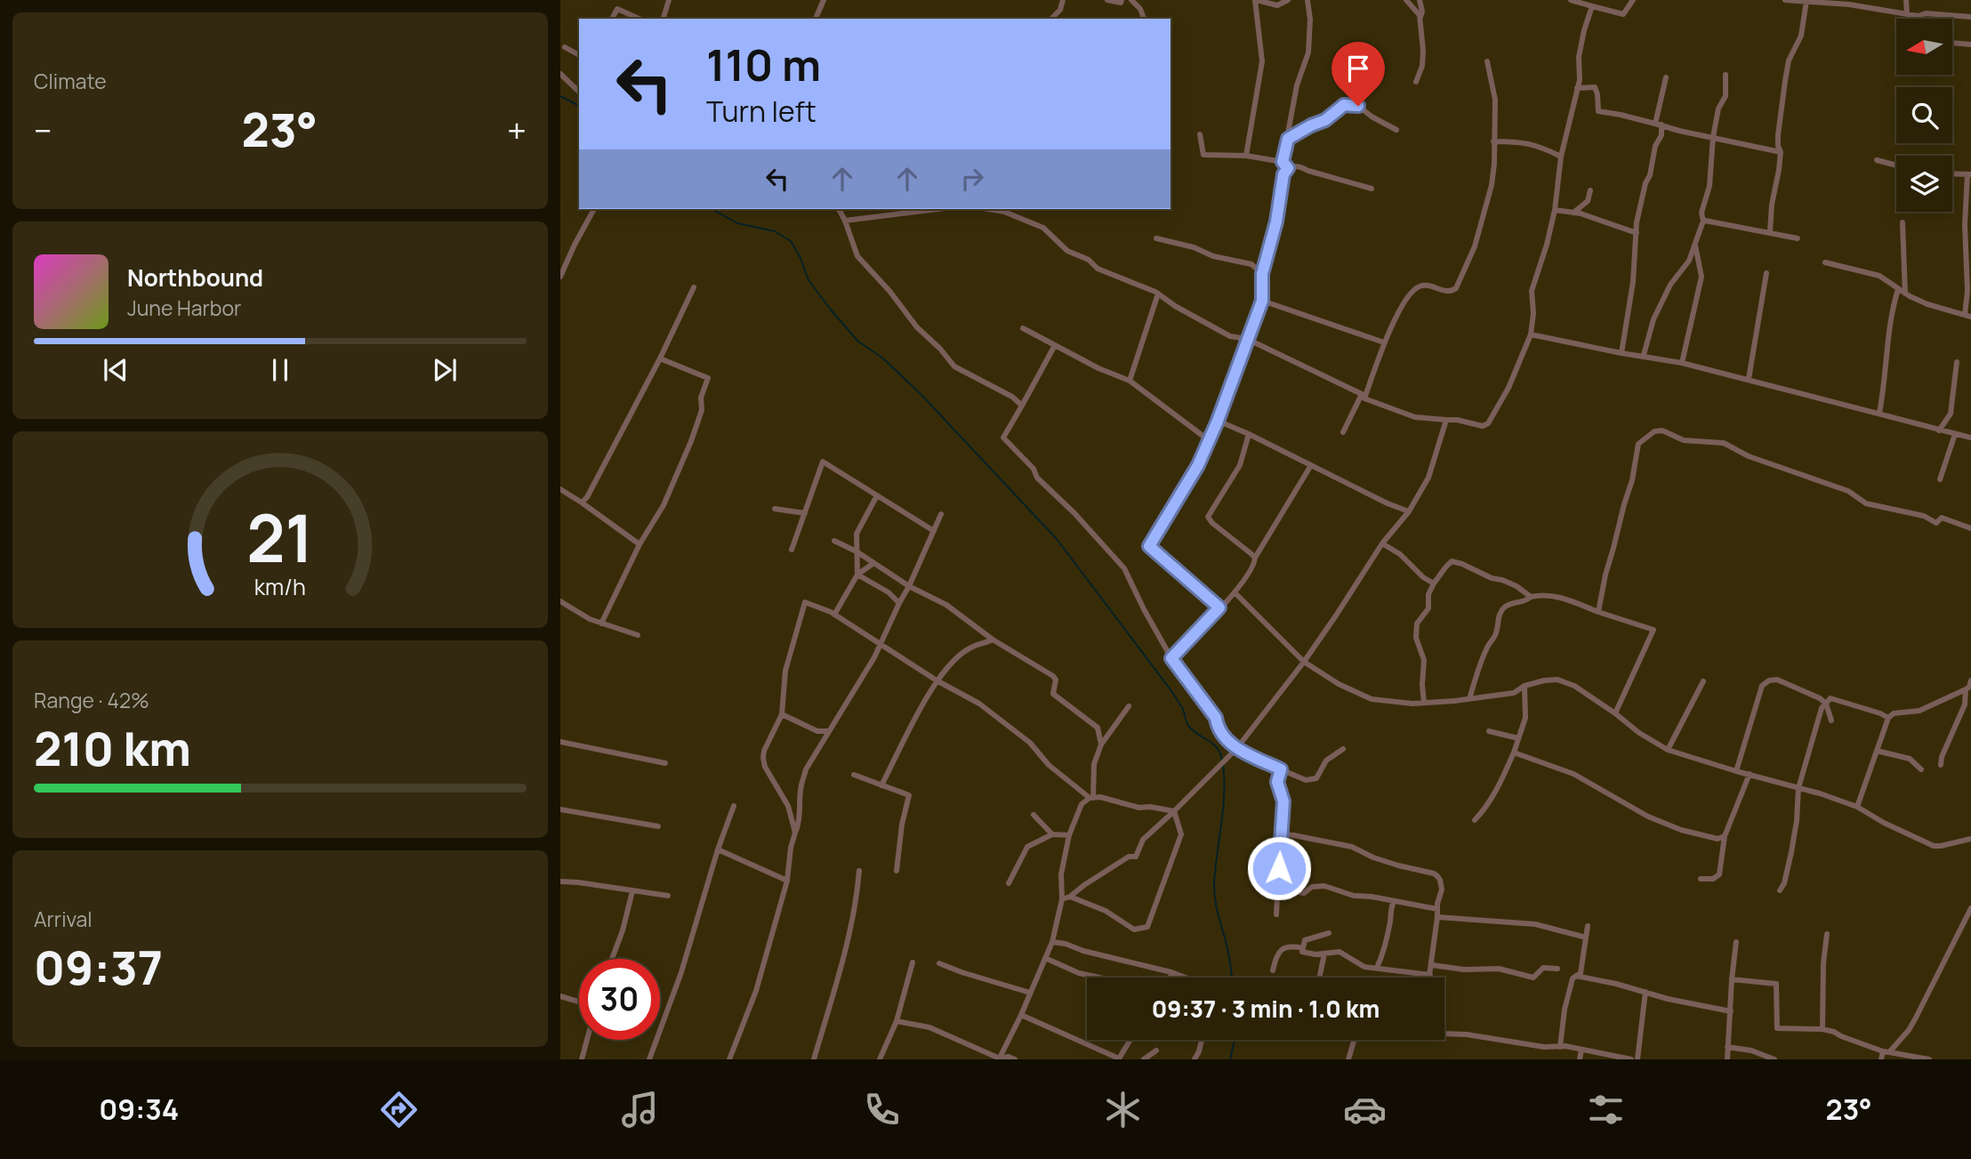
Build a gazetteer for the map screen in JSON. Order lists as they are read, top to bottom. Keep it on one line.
{"north":"left","page":{"tile":["Climate",["Range · 42%","210 km"],["Arrival","09:37"]],"turn":["110 m","Turn left"],"heat":["−","23°","+"],"song":["Northbound","June Harbor"],"limit":"30","trip":"09:37 · 3 min · 1.0 km","tabs":["09:34","23°"],"gauge":["21","km/h"]}}
